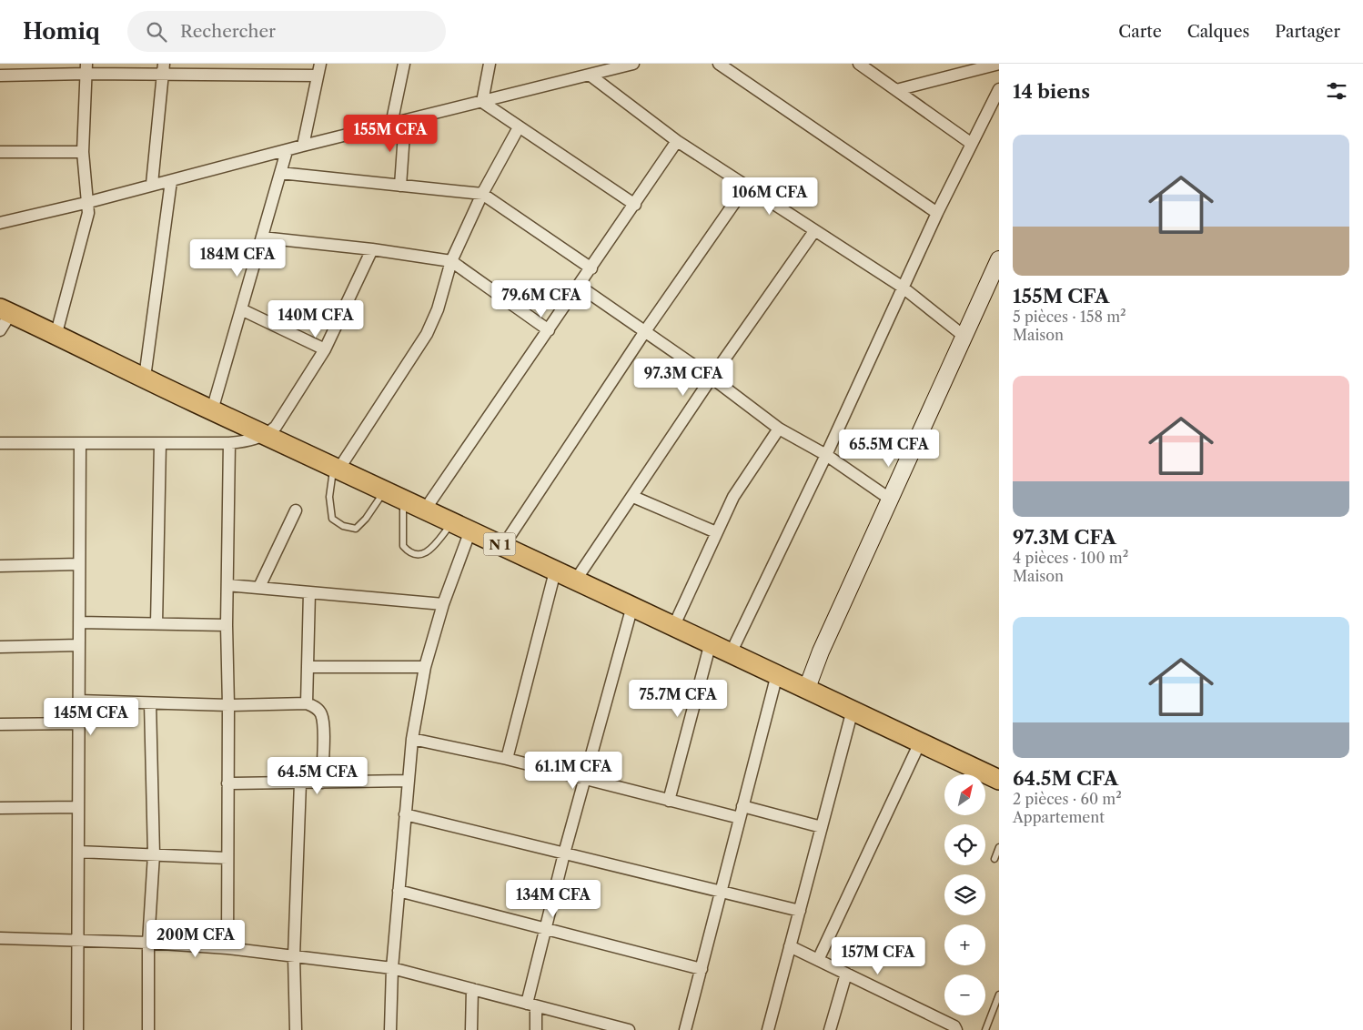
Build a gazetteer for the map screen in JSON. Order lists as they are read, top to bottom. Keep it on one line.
{"streets":{"highway":["N 1"]},"north":"top right","page":{"header":"Homiq","search":"Rechercher","nav":["Carte","Calques","Partager"],"heading":"14 biens","price":["155M CFA","106M CFA","184M CFA","79.6M CFA","140M CFA","97.3M CFA","65.5M CFA","75.7M CFA","145M CFA","61.1M CFA","64.5M CFA","134M CFA","200M CFA","157M CFA"],"list":[{"name":"155M CFA","note":"5 pièces · 158 m² · Maison"},{"name":"97.3M CFA","note":"4 pièces · 100 m² · Maison"},{"name":"64.5M CFA","note":"2 pièces · 60 m² · Appartement"}],"map_buttons":["+","−"]}}
